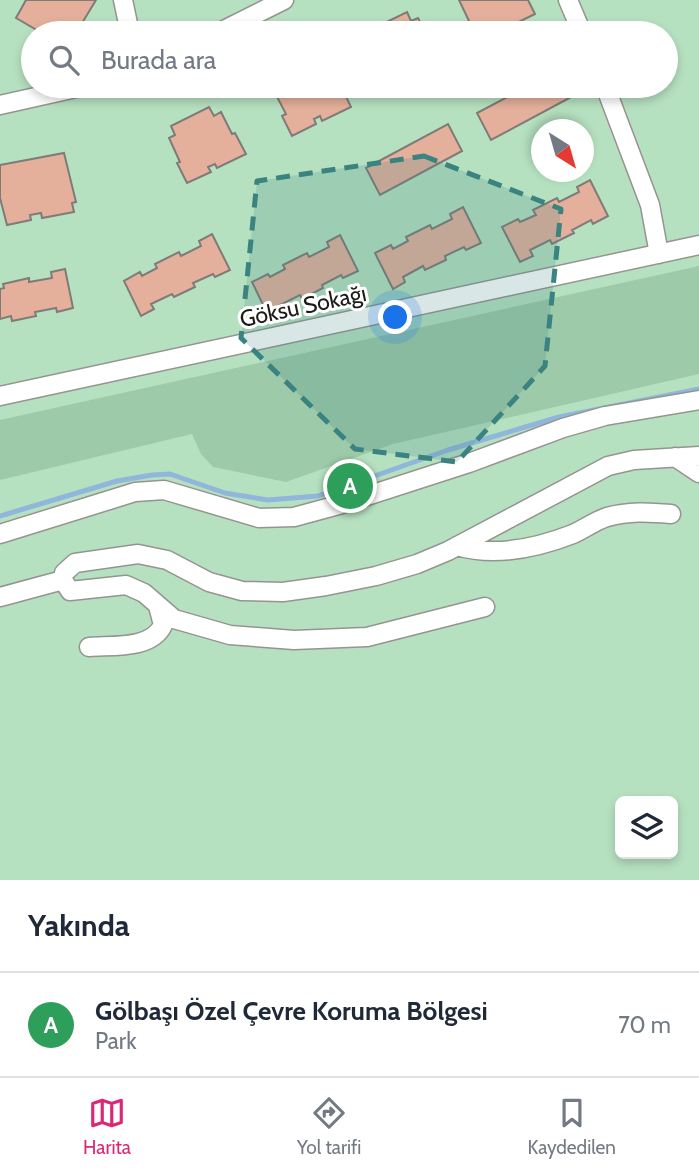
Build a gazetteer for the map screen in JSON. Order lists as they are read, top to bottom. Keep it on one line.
{"streets":{"street":["Göksu Sokağı"]},"north":"bottom right","page":{"search":"Burada ara","pins":"A","heading":"Yakında","list":[{"mark":"A","name":"Gölbaşı Özel Çevre Koruma Bölgesi","note":"Park","value":"70 m"}],"nav":["Harita","Yol tarifi","Kaydedilen"]}}
